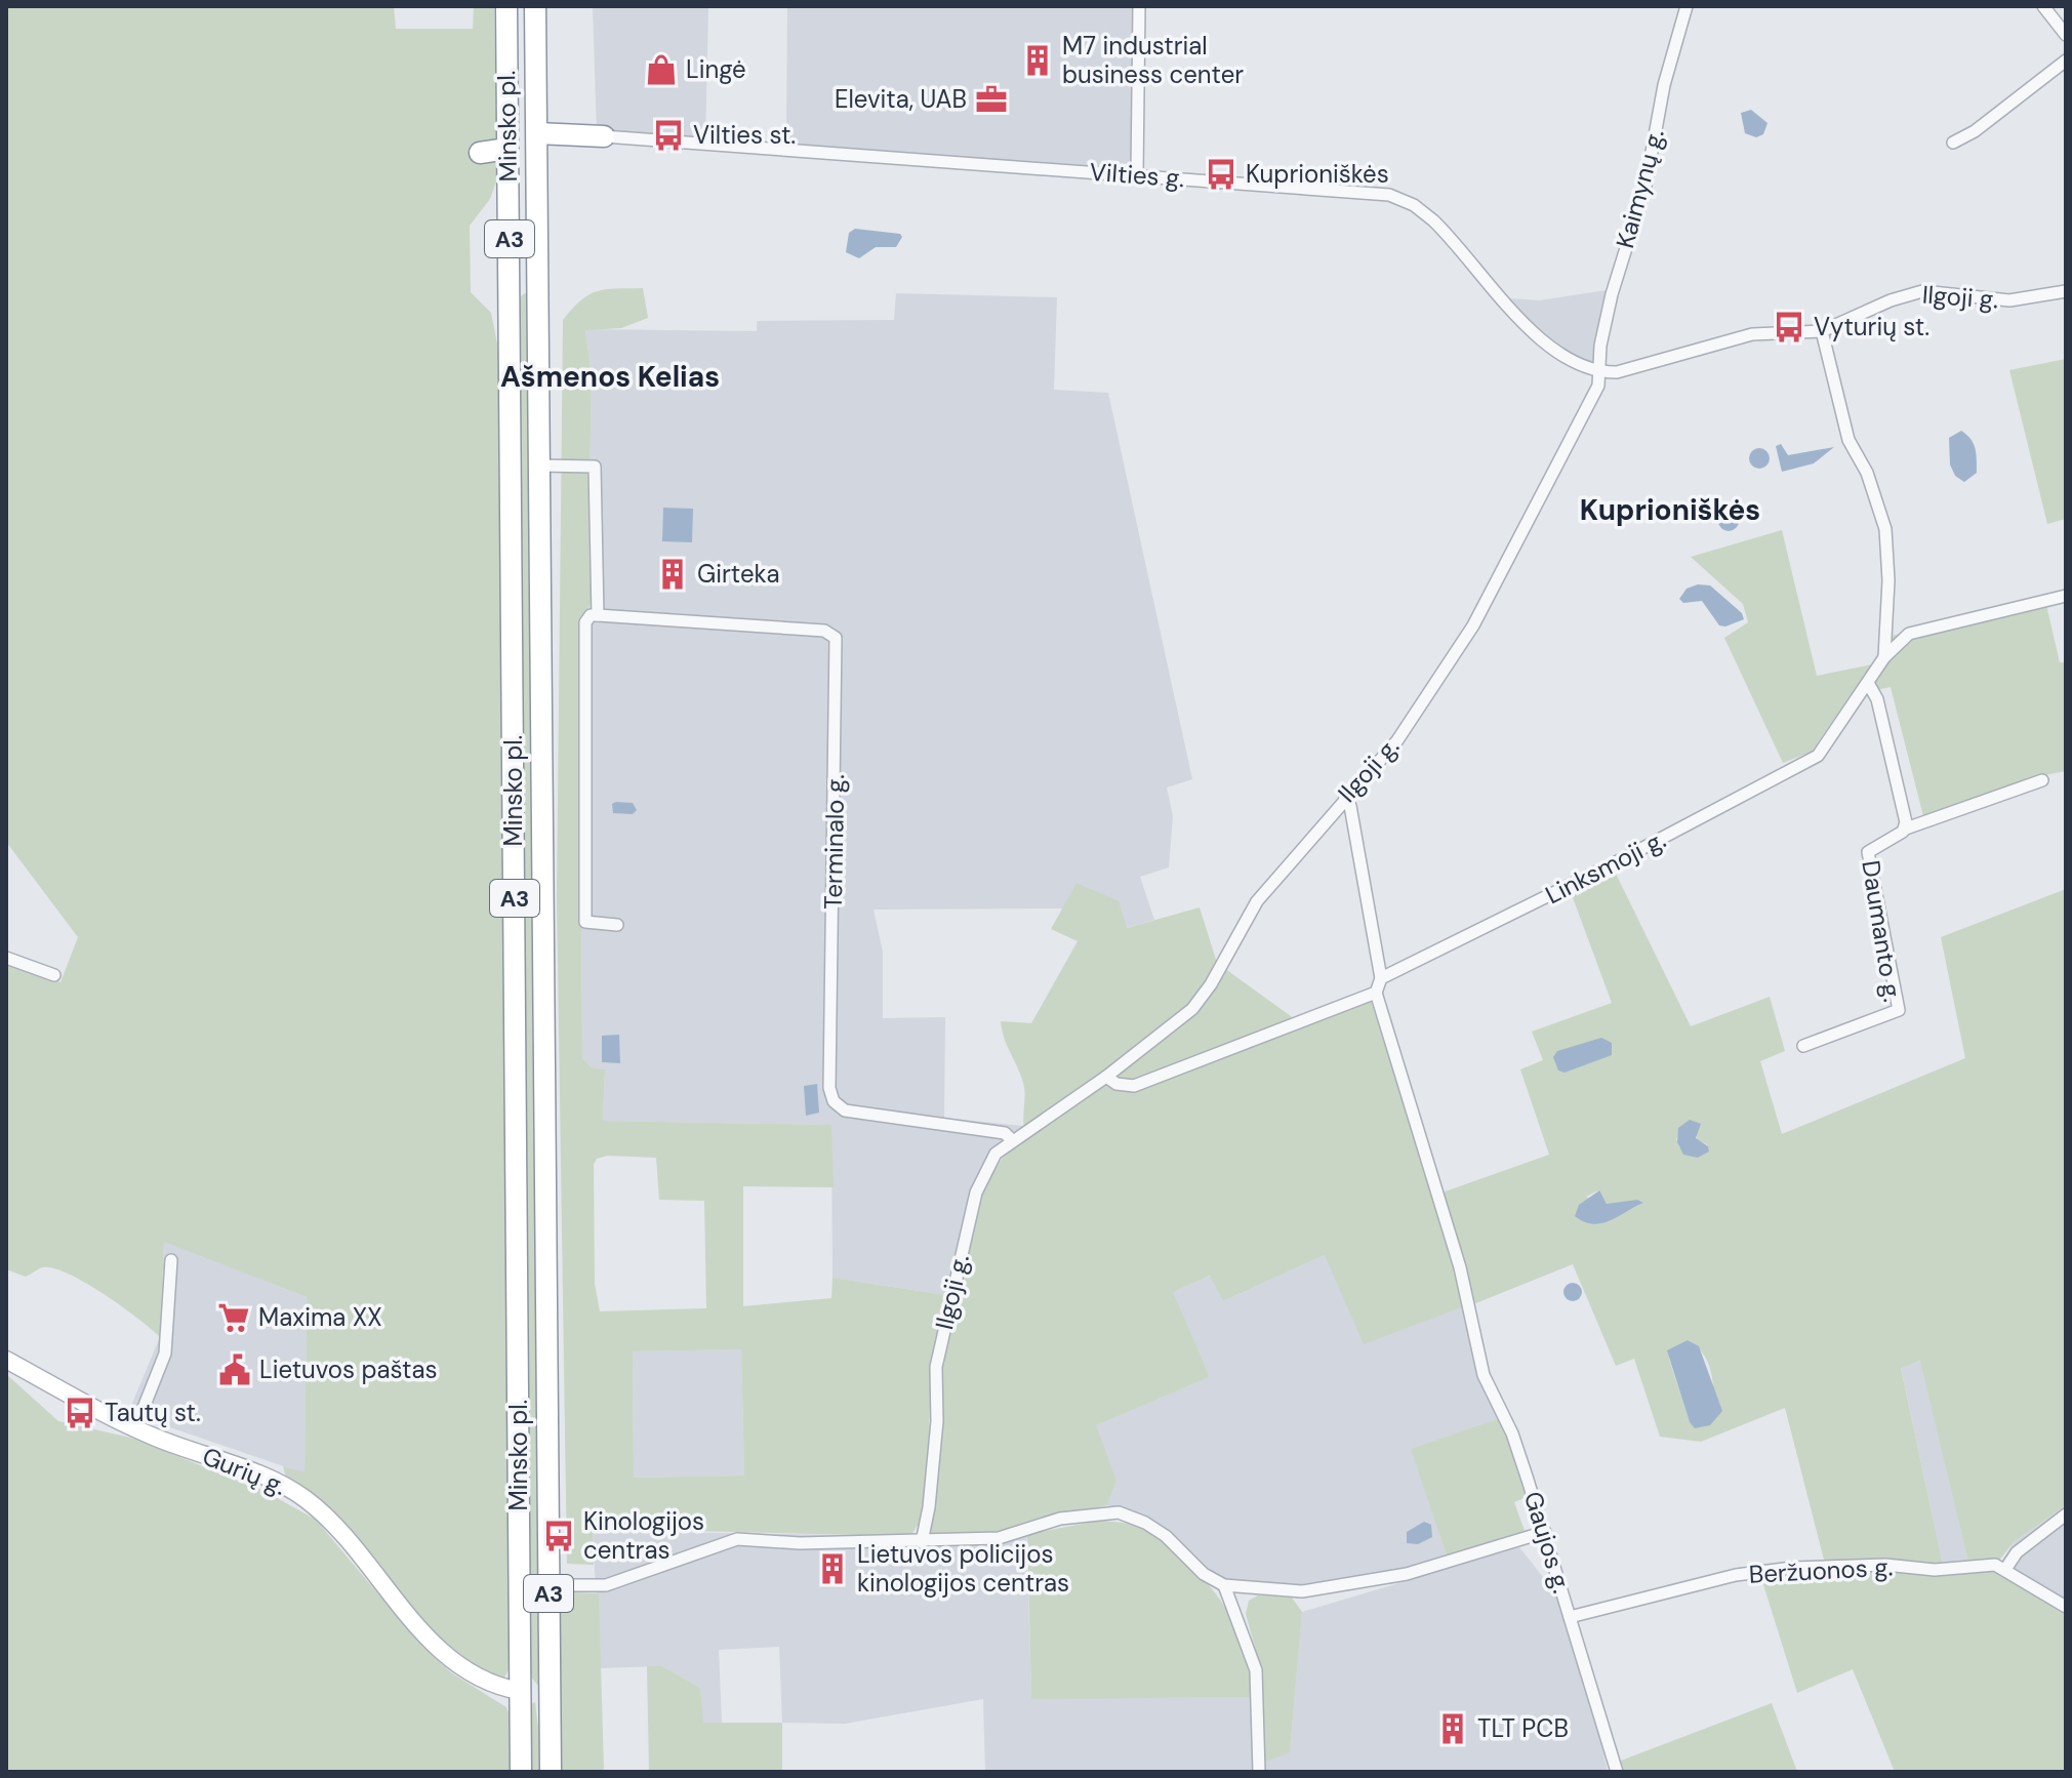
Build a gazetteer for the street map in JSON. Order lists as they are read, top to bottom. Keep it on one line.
{"streets":{"highway":["Minsko pl.","A3"],"street":["Vilties g.","Kaimynų g.","Ilgoji g.","Terminalo g.","Linksmoji g.","Daumanto g.","Gurių g.","Gaujos g.","Beržuonos g."]},"crossings":[["Minsko pl.","Gurių g."],["Vilties g.","Kaimynų g."],["Vilties g.","Ilgoji g."],["Kaimynų g.","Ilgoji g."],["Ilgoji g.","Terminalo g."],["Linksmoji g.","Daumanto g."],["Gaujos g.","Beržuonos g."]],"districts":["Ašmenos Kelias","Kuprioniškės"],"places":{"building":["M7 industrial business center","Girteka","Lietuvos policijos kinologijos centras","TLT PCB"],"shop":["Lingė"],"office":["Elevita, UAB"],"bus stop":["Vilties st.","Kuprioniškės","Vyturių st.","Tautų st.","Kinologijos centras"],"supermarket":["Maxima XX"],"public building":["Lietuvos paštas"]}}
